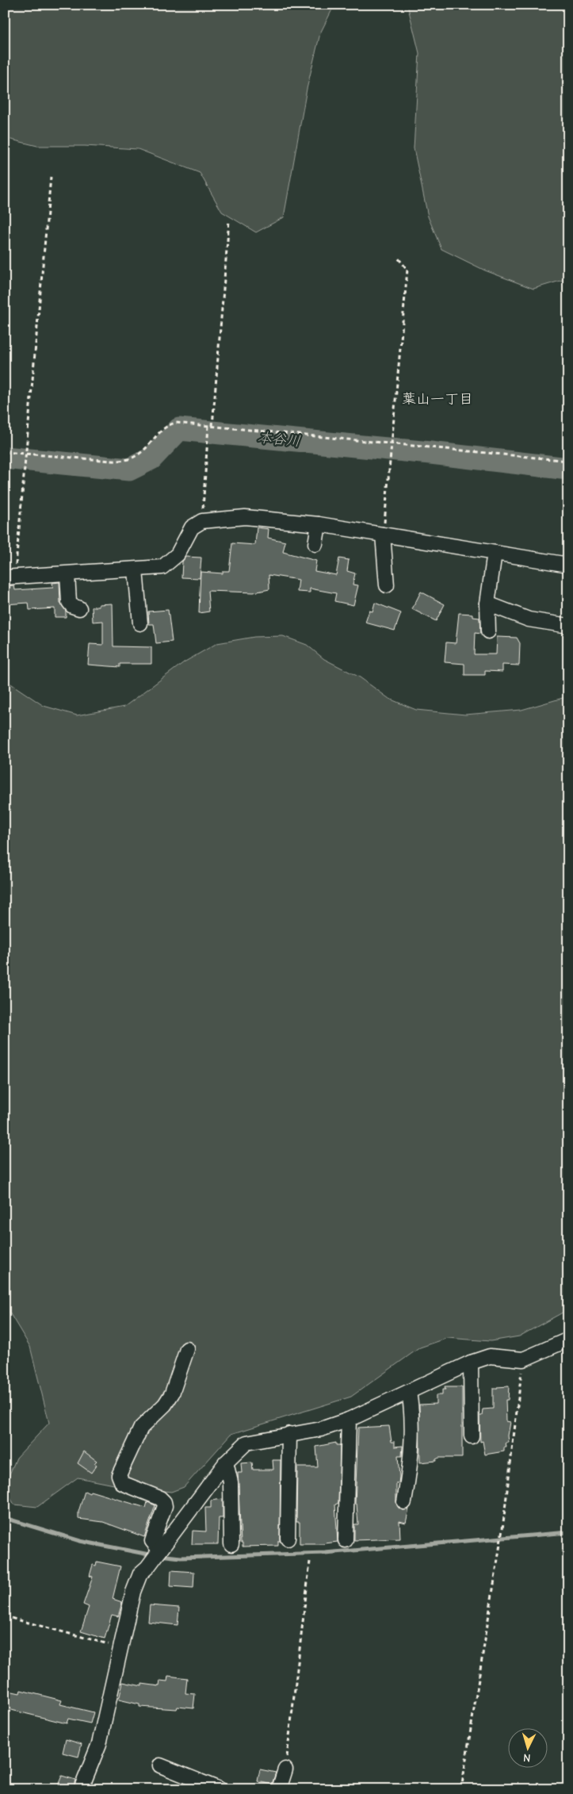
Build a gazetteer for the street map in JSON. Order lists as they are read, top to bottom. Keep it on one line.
{"districts":["葉山一丁目"],"water":["本谷川"],"north":"bottom"}
